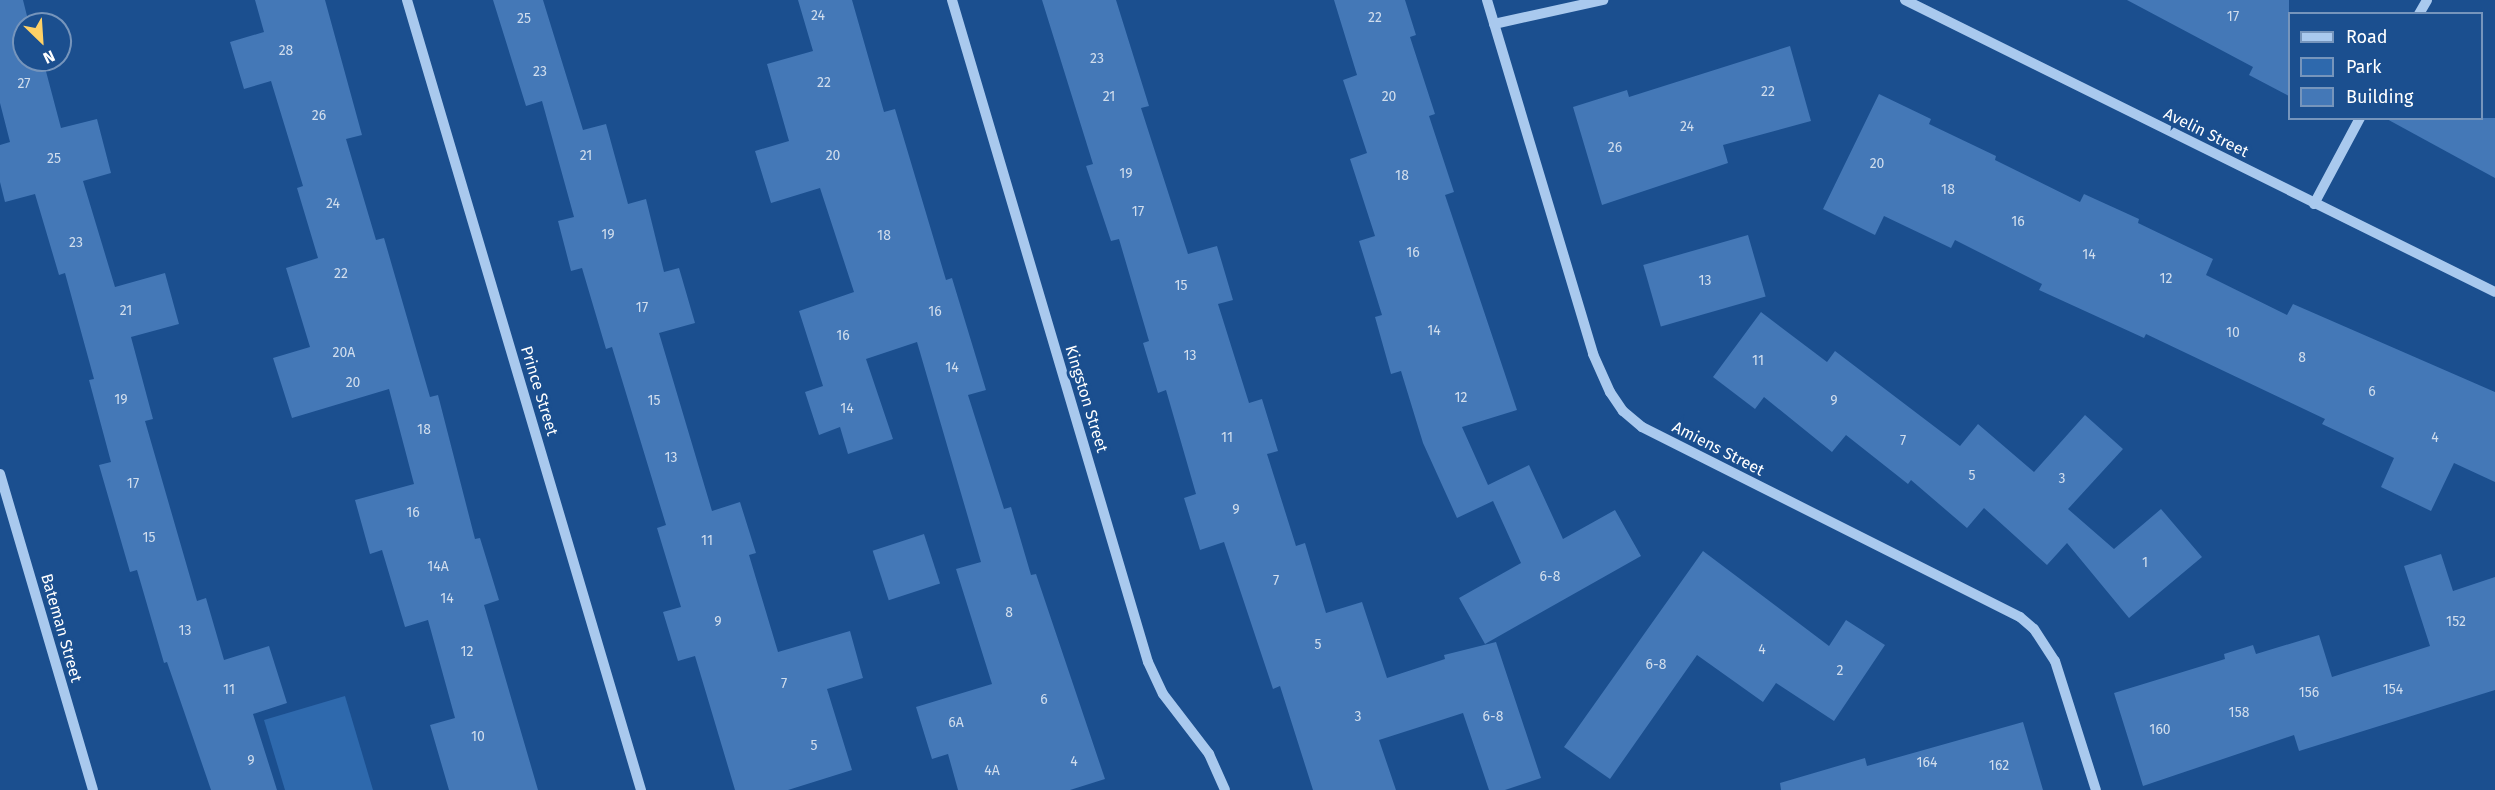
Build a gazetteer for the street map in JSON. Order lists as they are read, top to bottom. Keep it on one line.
{"streets":{"street":["Avelin Street","Prince Street","Kingston Street","Amiens Street","Bateman Street"]},"house_numbers":["24","17","22","25","28","23","23","22","27","22","21","20","26","24","26","21","20","25","20","19","18","18","24","17","16","19","18","23","16","14","22","12","13","15","17","21","16","14","10","16","20A","13","8","11","14","20","6","12","19","15","9","14","18","11","4","7","13","5","3","17","9","16","15","11","1","14A","6-8","7","14","8","9","152","13","5","4","12","6-8","2","7","11","154","156","6","158","3","6-8","6A","160","10","5","9","4","164","162","4A"],"legend":["Road","Park","Building"],"north":"bottom right"}
